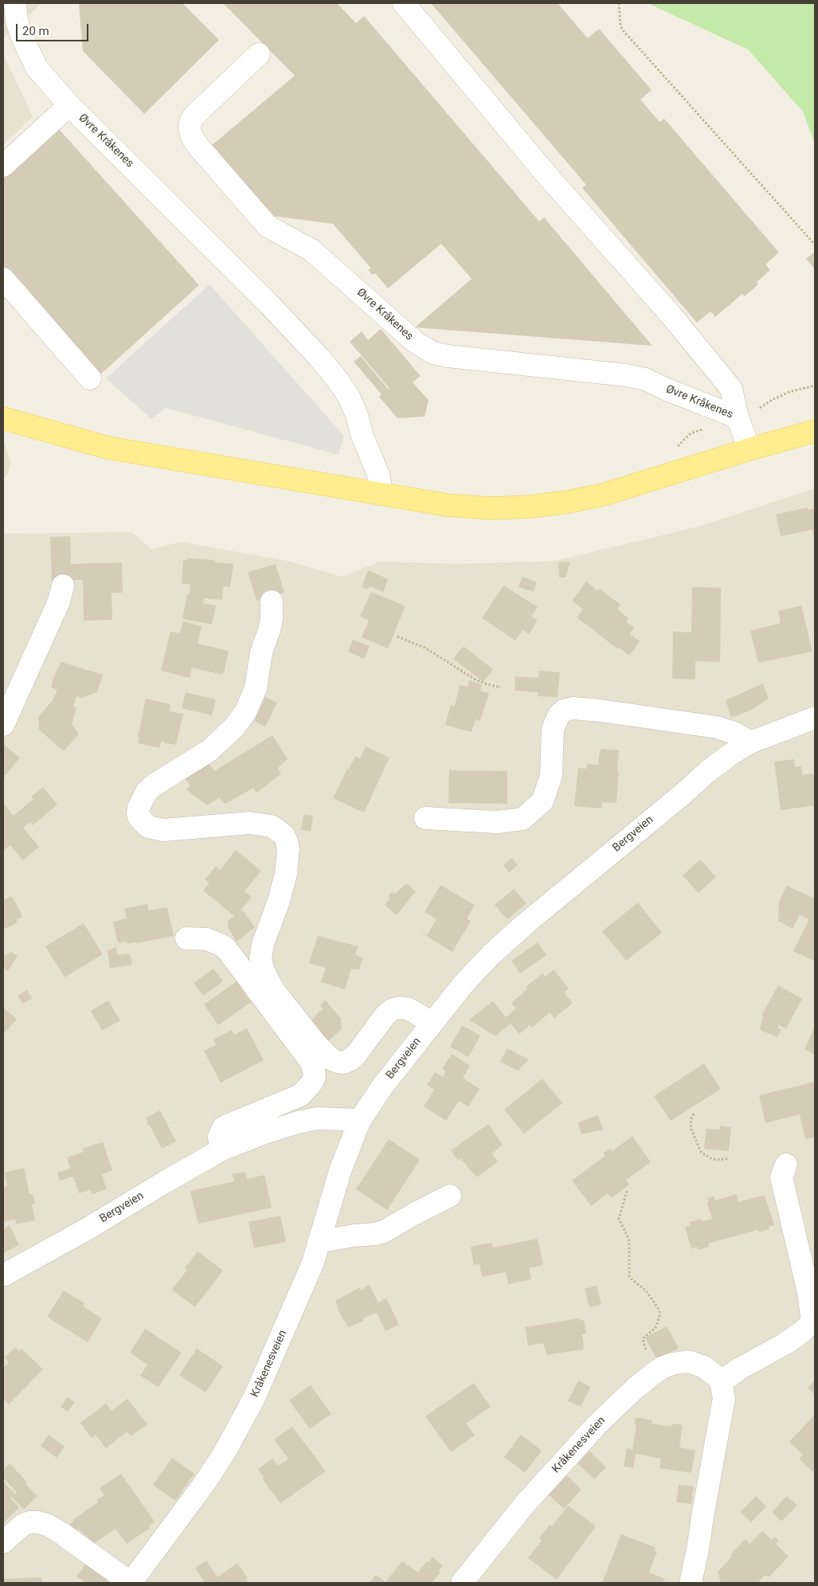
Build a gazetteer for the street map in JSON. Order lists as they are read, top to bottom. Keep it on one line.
{"streets":{"street":["Øvre Kråkenes","Bergveien","Kråkenesveien"]},"crossings":[["Bergveien","Kråkenesveien"]],"scale_bar":"20 m"}
